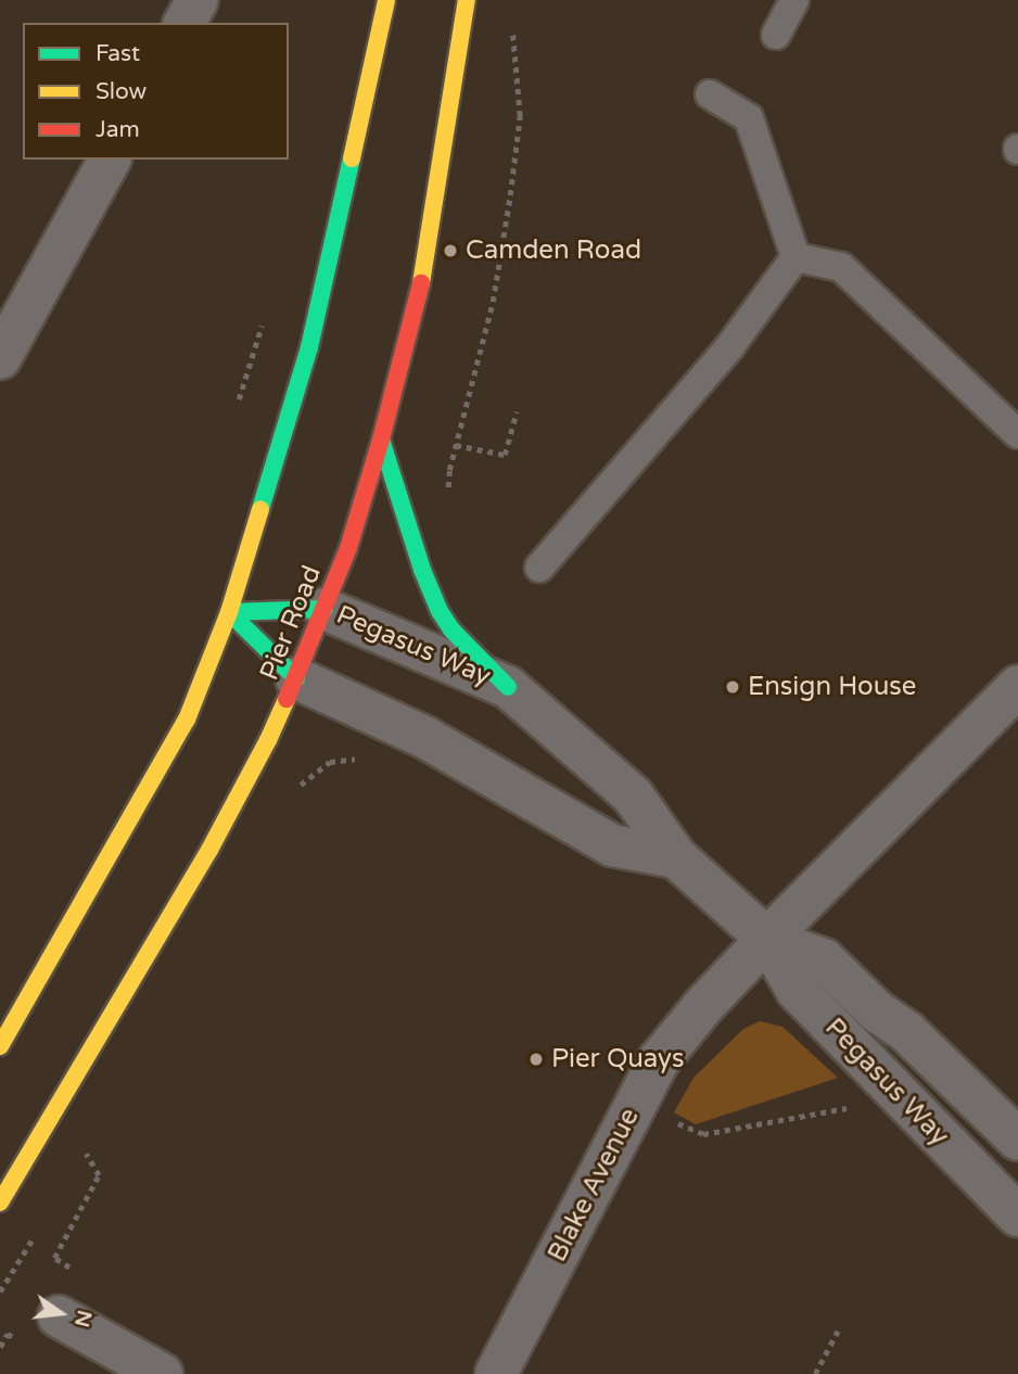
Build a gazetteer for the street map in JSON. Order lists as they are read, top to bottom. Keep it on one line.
{"streets":{"main road":["Pier Road","Pegasus Way"],"street":["Blake Avenue"]},"crossings":[["Pier Road","Pegasus Way"],["Pegasus Way","Blake Avenue"]],"places":["Camden Road","Ensign House","Pier Quays"],"legend":["Fast","Slow","Jam"],"north":"right"}
